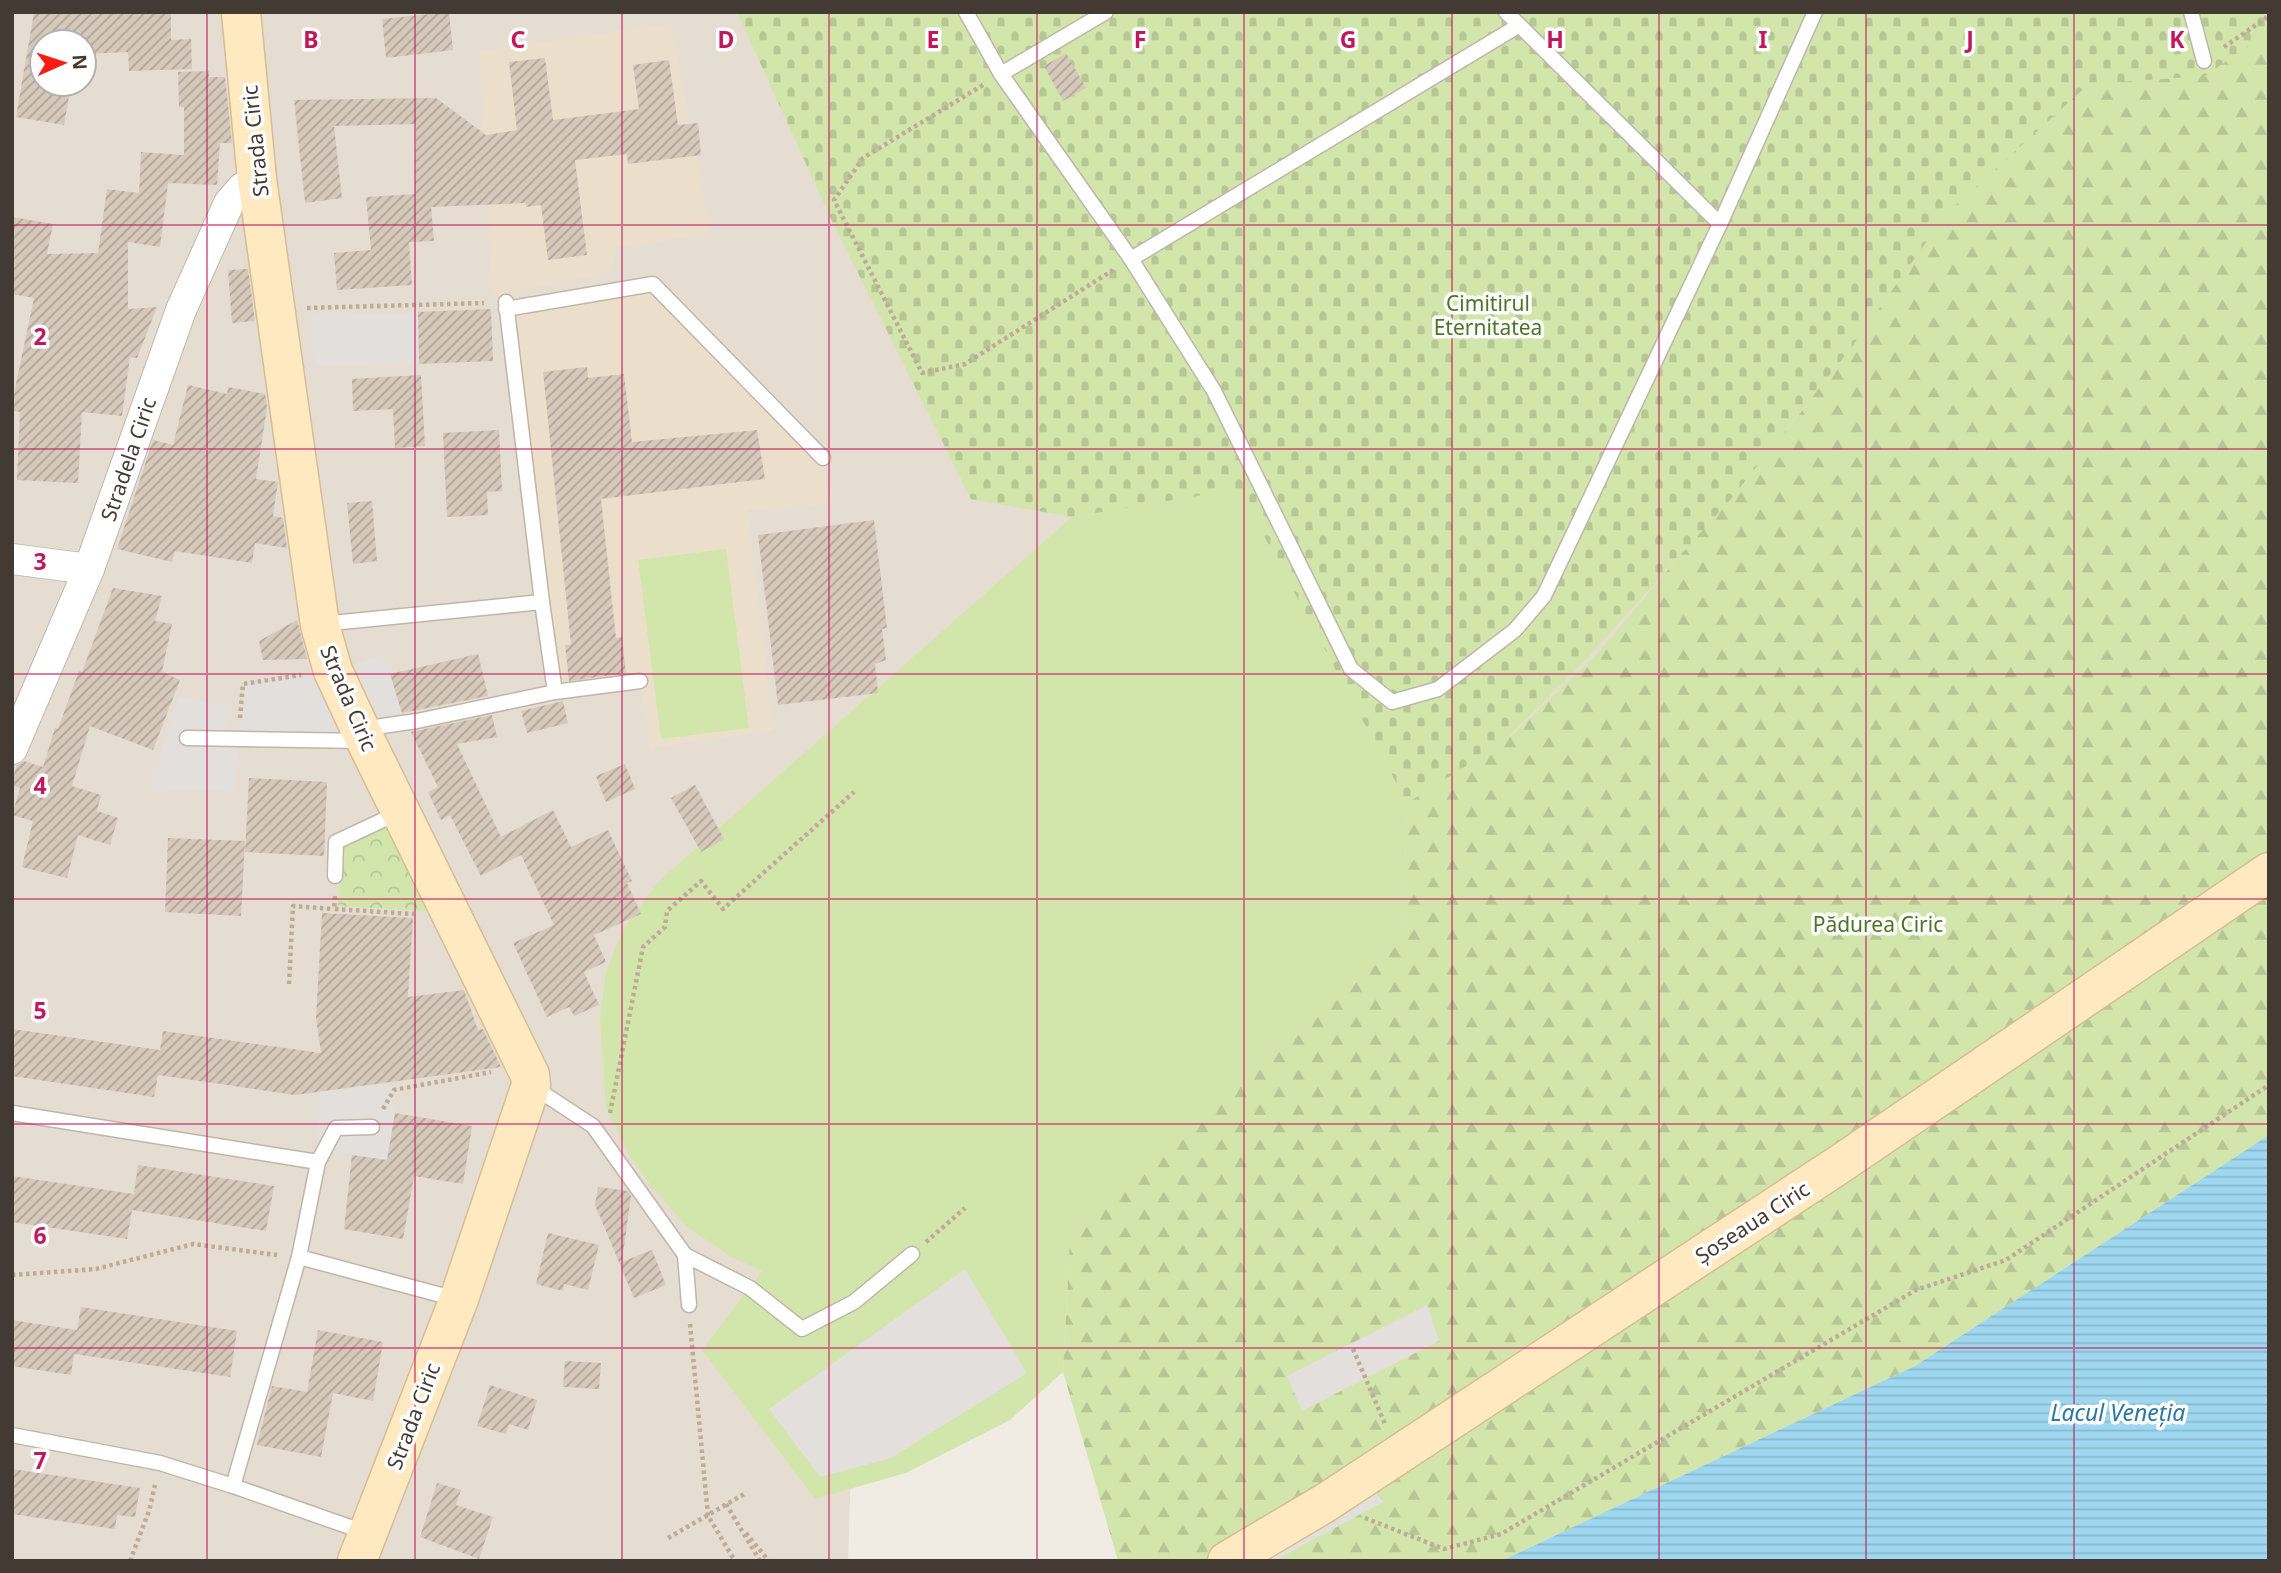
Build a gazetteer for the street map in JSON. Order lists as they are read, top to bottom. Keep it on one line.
{"streets":{"street":["Strada Ciric","Stradela Ciric","Șoseaua Ciric"]},"crossings":[["Strada Ciric","Stradela Ciric"]],"water":["Lacul Veneția"],"parks":["Cimitirul Eternitatea","Pădurea Ciric"],"north":"right","grid":{"columns":["B","C","D","E","F","G","H","I","J","K"],"rows":["2","3","4","5","6","7"]}}
